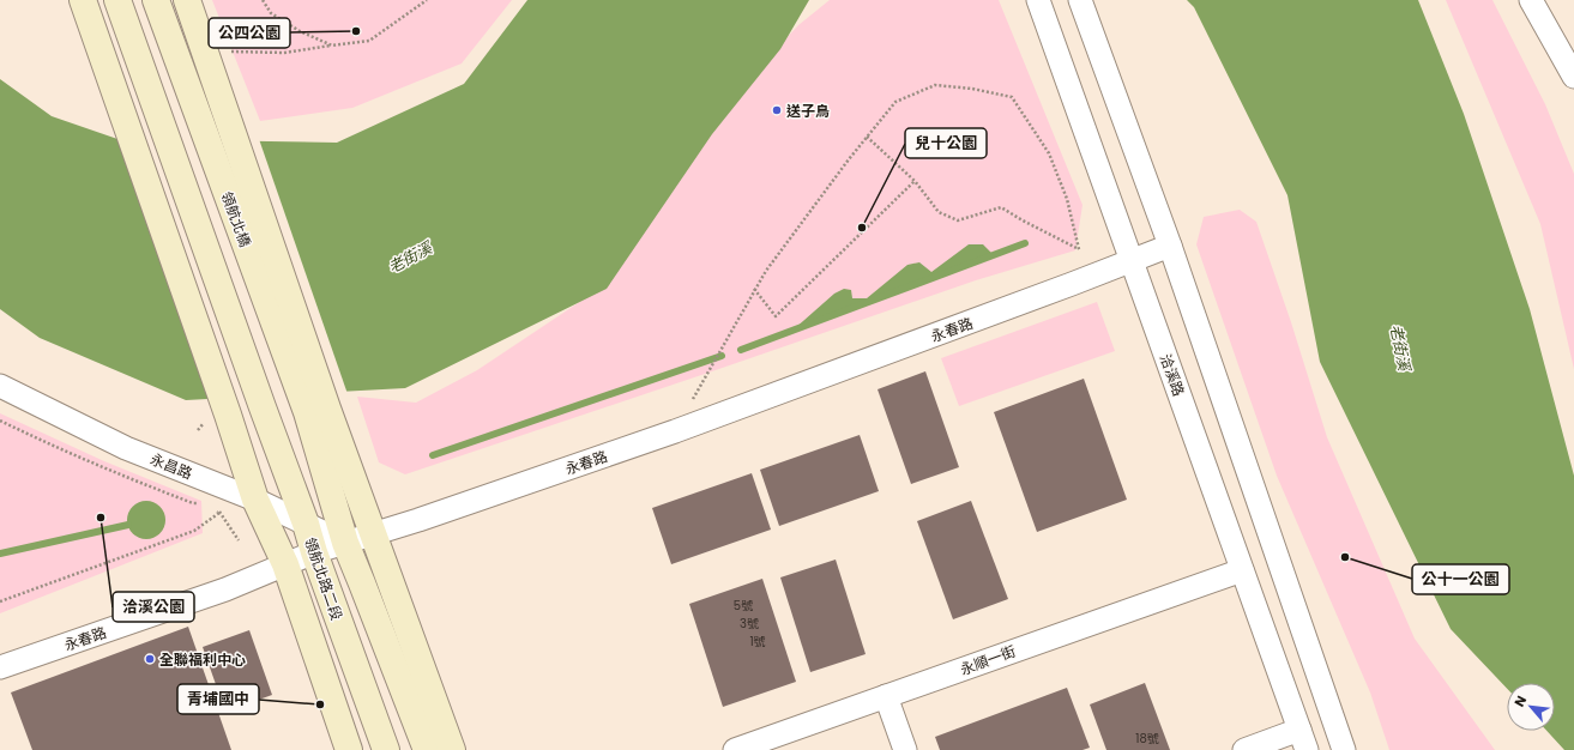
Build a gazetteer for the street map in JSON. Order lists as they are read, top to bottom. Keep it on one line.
{"streets":{"main road":["領航北橋","領航北路二段"],"street":["永春路","洽溪路","永昌路","永順一街"]},"crossings":[["永春路","洽溪路"],["永春路","永昌路"],["永春路","領航北路二段"],["洽溪路","永順一街"],["永昌路","領航北路二段"]],"water":["老街溪"],"places":["公四公園","送子鳥","兒十公園","洽溪公園","公十一公園","全聯福利中心","青埔國中"],"house_numbers":["5號","3號","1號","18號"],"north":"top left"}
